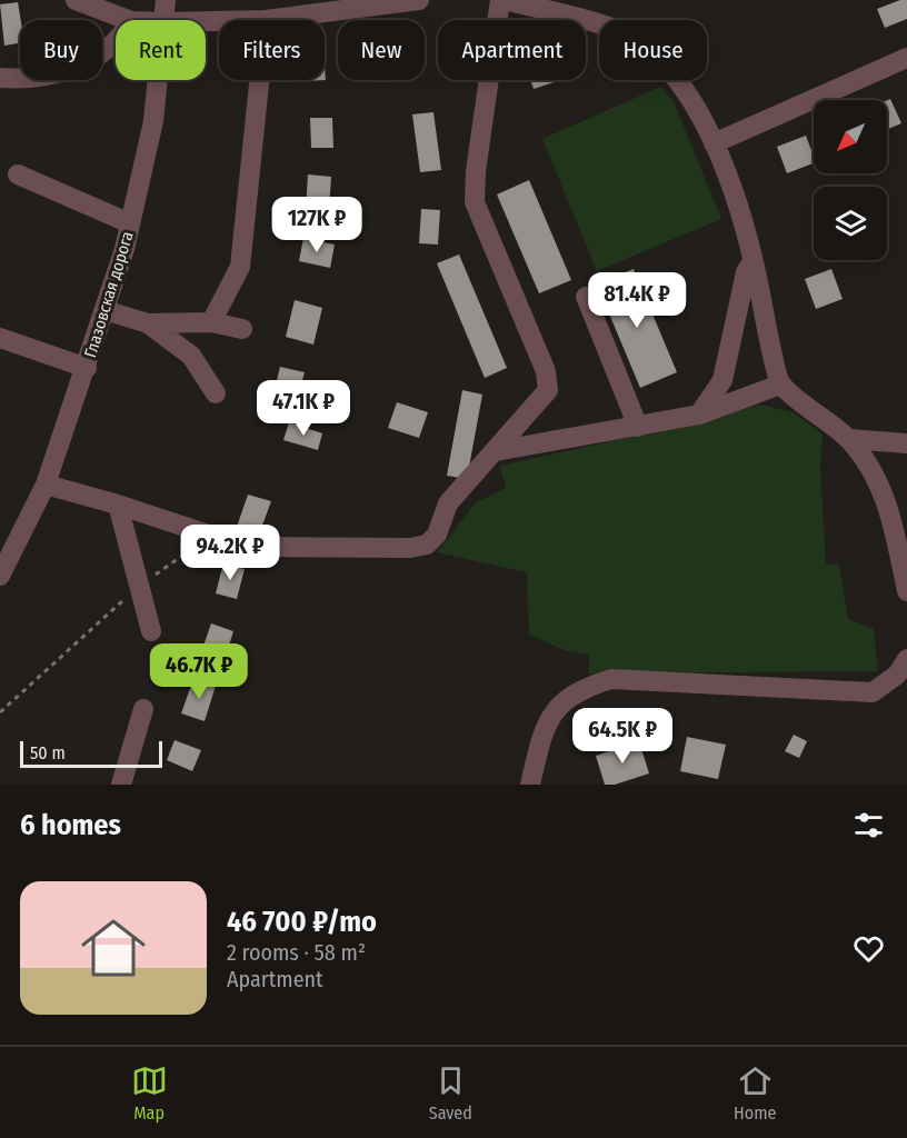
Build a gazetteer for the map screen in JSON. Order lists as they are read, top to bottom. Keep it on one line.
{"streets":{"street":["Глазовская дорога"]},"scale_bar":"50 m","north":"bottom left","page":{"chip":["Buy","Rent","Filters","New","Apartment","House"],"price":["127K ₽","81.4K ₽","47.1K ₽","94.2K ₽","46.7K ₽","64.5K ₽"],"scale":"50 m","heading":"6 homes","list":[{"name":"46 700 ₽/mo","note":"2 rooms · 58 m² · Apartment"}],"tabs":["Map","Saved","Home"]}}
